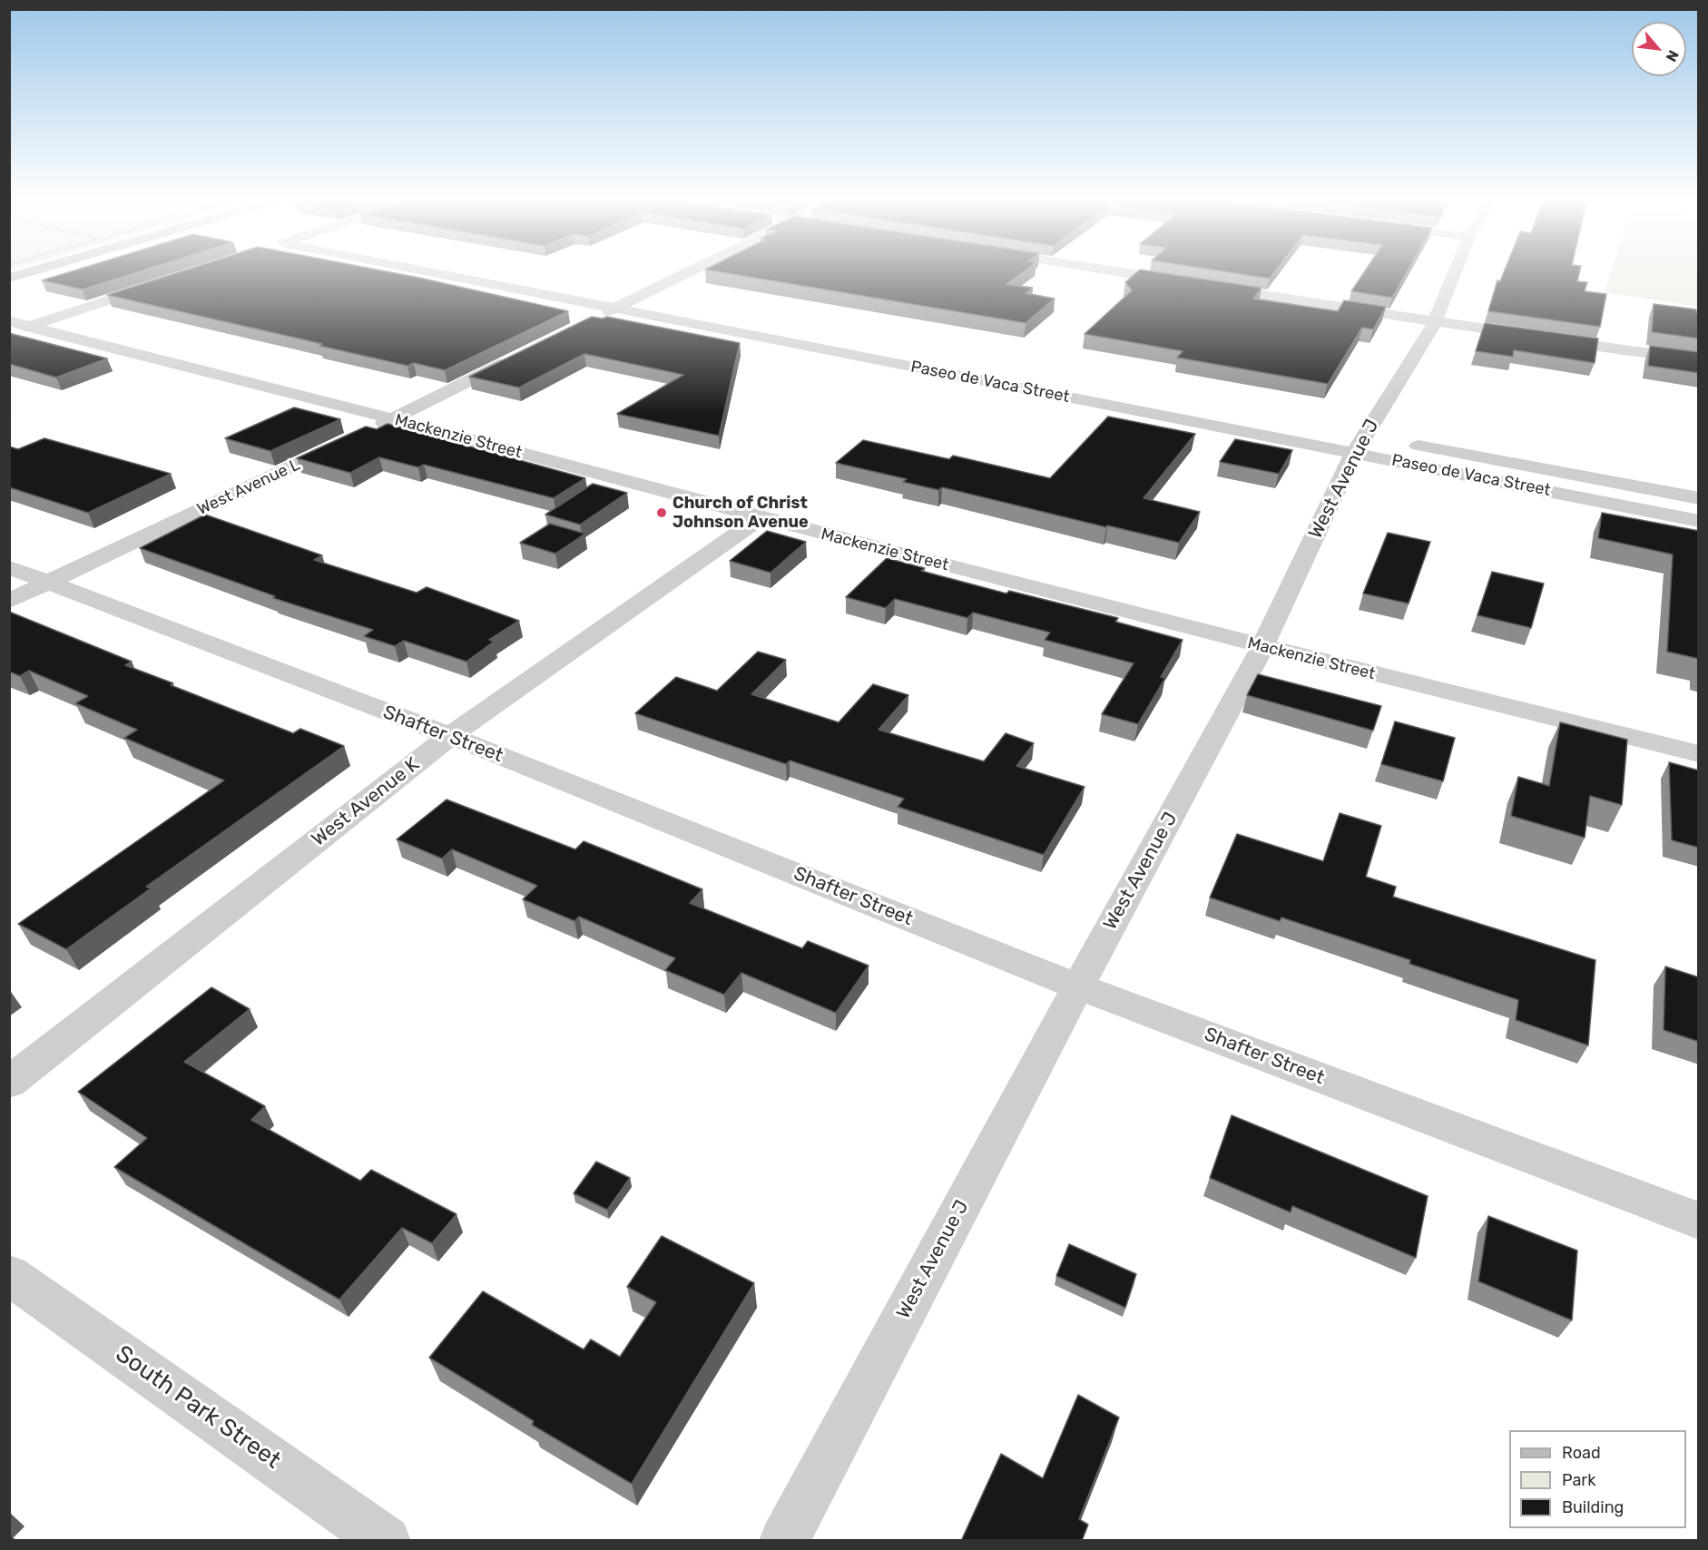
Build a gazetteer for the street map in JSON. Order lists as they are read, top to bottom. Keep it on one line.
{"streets":{"street":["Paseo de Vaca Street","Mackenzie Street","West Avenue J","West Avenue L","Shafter Street","West Avenue K","South Park Street"]},"crossings":[["Paseo de Vaca Street","West Avenue J"],["Mackenzie Street","West Avenue J"],["Mackenzie Street","West Avenue L"],["Mackenzie Street","West Avenue K"],["West Avenue J","Shafter Street"],["West Avenue L","Shafter Street"],["Shafter Street","West Avenue K"]],"places":["Church of Christ Johnson Avenue"],"legend":["Road","Park","Building"],"north":"bottom right"}
